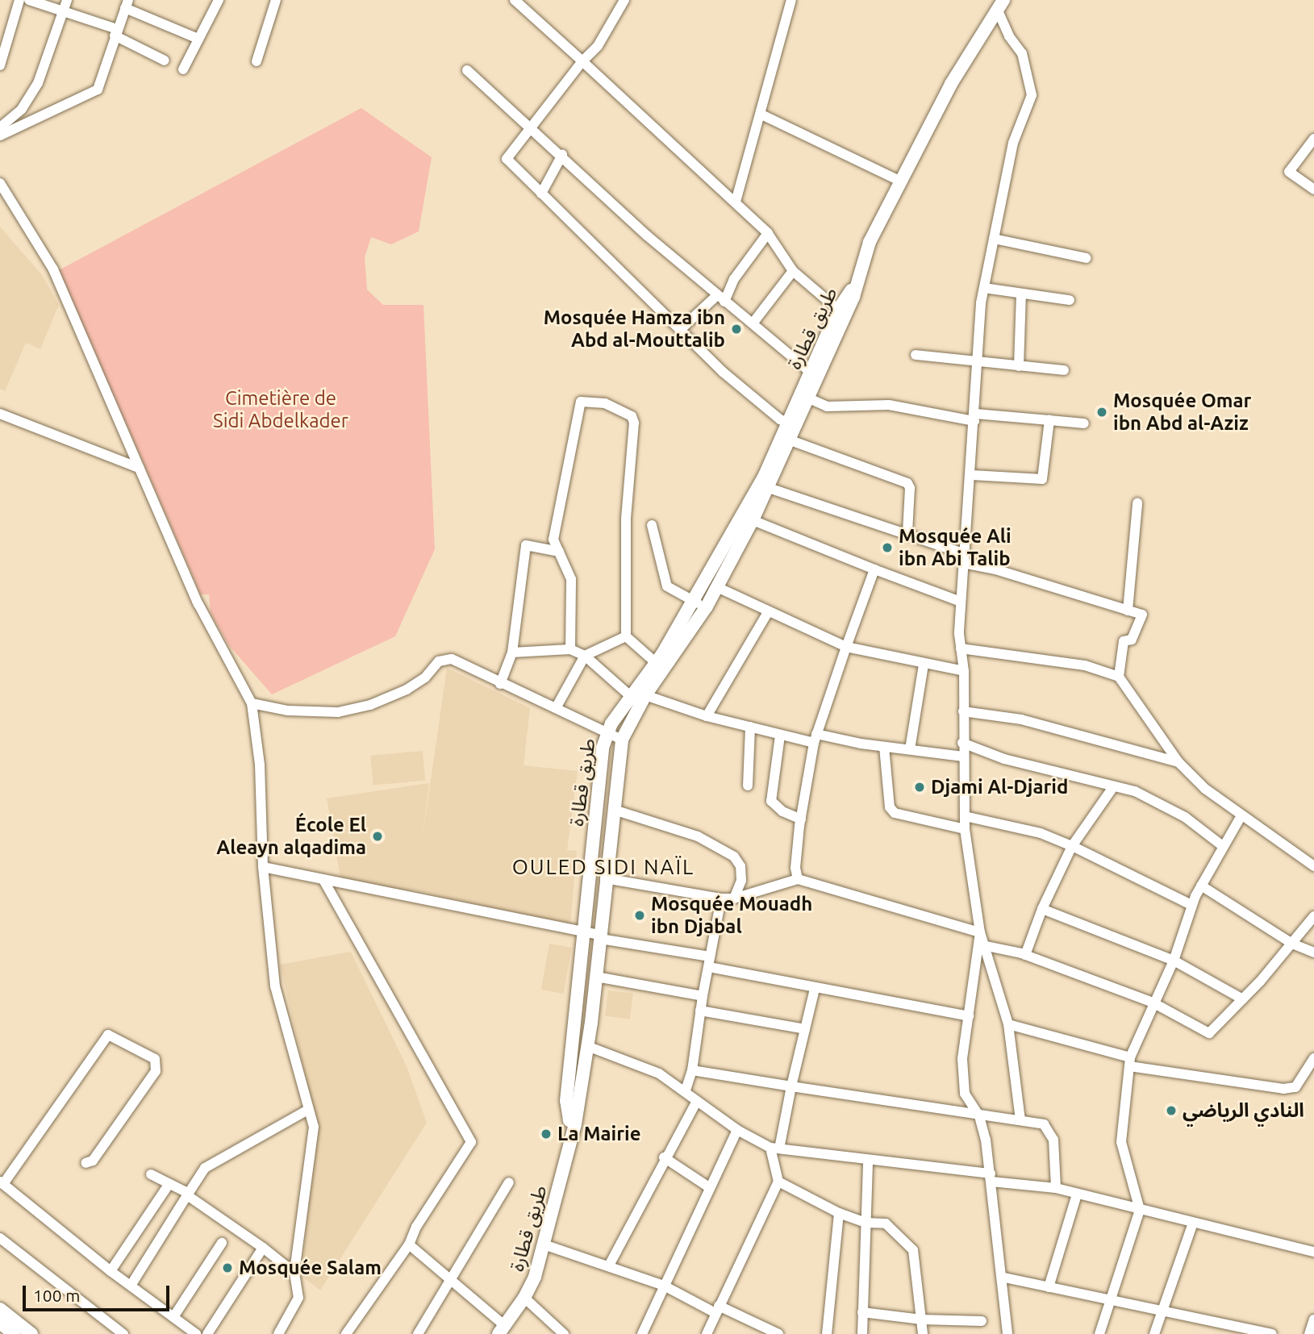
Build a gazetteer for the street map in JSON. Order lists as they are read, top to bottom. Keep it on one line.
{"streets":{"main road":["طريق قطارة"]},"districts":["OULED SIDI NAÏL"],"parks":["Cimetière de Sidi Abdelkader"],"places":["Mosquée Hamza ibn Abd al-Mouttalib","Mosquée Omar ibn Abd al-Aziz","Mosquée Ali ibn Abi Talib","Djami Al-Djarid","École El Aleayn alqadima","Mosquée Mouadh ibn Djabal","النادي الرياضي","La Mairie","Mosquée Salam"],"scale_bar":"100 m"}
